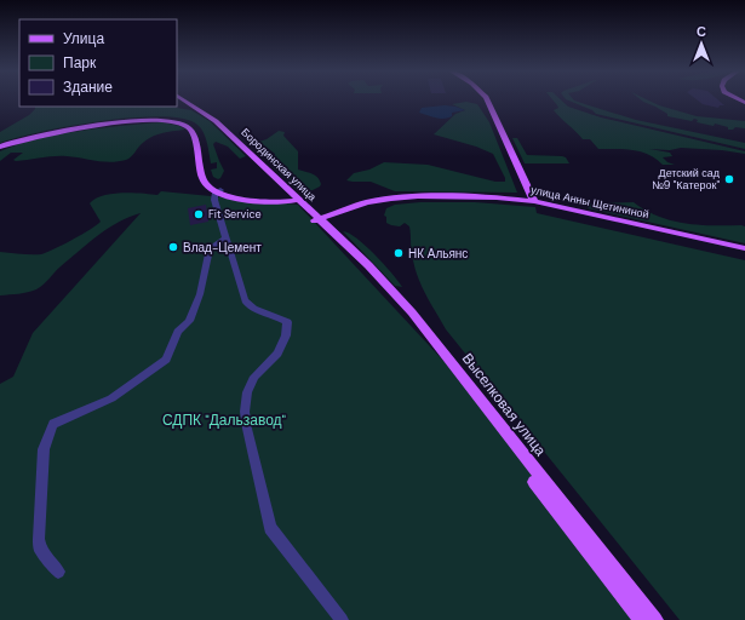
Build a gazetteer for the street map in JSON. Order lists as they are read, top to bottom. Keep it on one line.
{"streets":{"main road":["Бородинская улица","улица Анны Щетининой","Выселковая улица"]},"crossings":[["Бородинская улица","улица Анны Щетининой"],["Бородинская улица","Выселковая улица"],["улица Анны Щетининой","Выселковая улица"]],"parks":["СДПК \"Дальзавод\""],"places":["Детский сад №9 \"Катерок\"","Fit Service","Влад-Цемент","НК Альянс"],"legend":["Улица","Парк","Здание"],"north":"top"}
